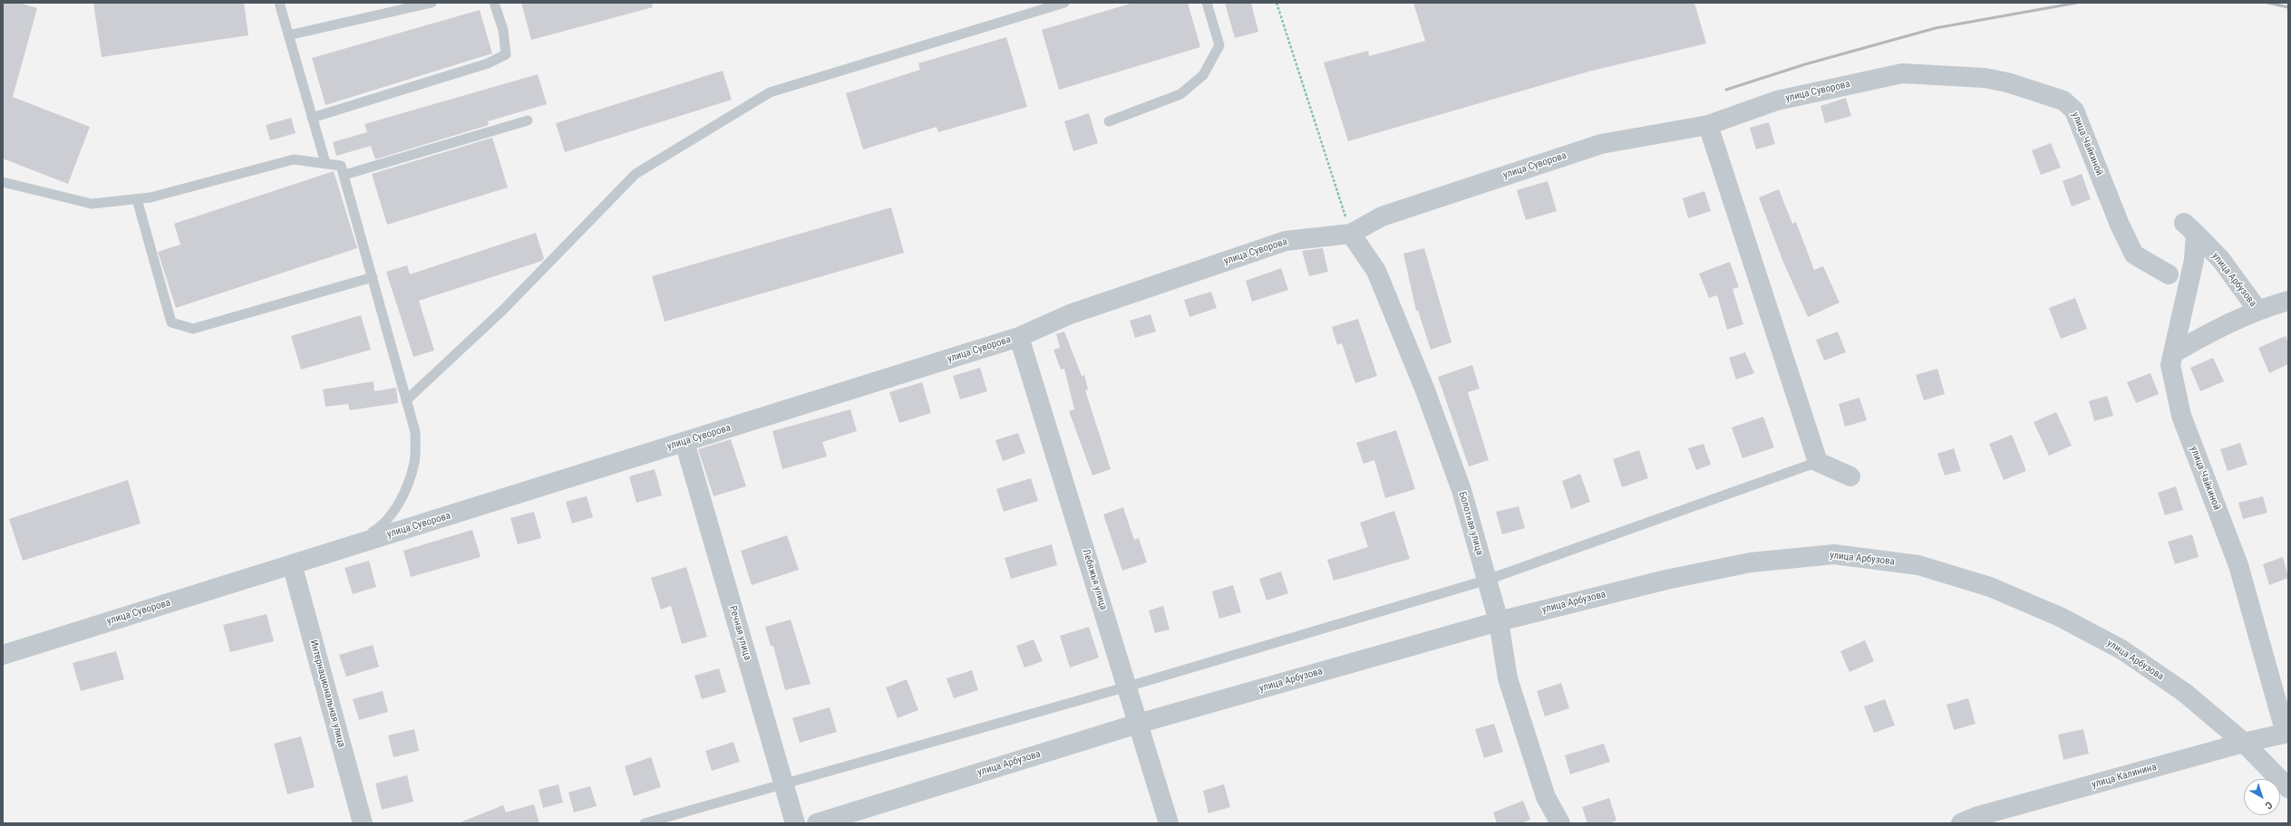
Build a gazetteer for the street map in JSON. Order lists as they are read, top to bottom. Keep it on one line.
{"streets":{"street":["улица Суворова","улица Чайкиной","улица Арбузова","Болотная улица","Лебяжья улица","Речная улица","Интернациональная улица","улица Калинина"]},"crossings":[["улица Суворова","улица Чайкиной"],["улица Суворова","Болотная улица"],["улица Суворова","Лебяжья улица"],["улица Суворова","Речная улица"],["улица Суворова","Интернациональная улица"],["улица Чайкиной","улица Арбузова"],["улица Чайкиной","улица Калинина"],["улица Арбузова","Болотная улица"],["улица Арбузова","Лебяжья улица"],["улица Арбузова","улица Калинина"]],"north":"bottom right"}
